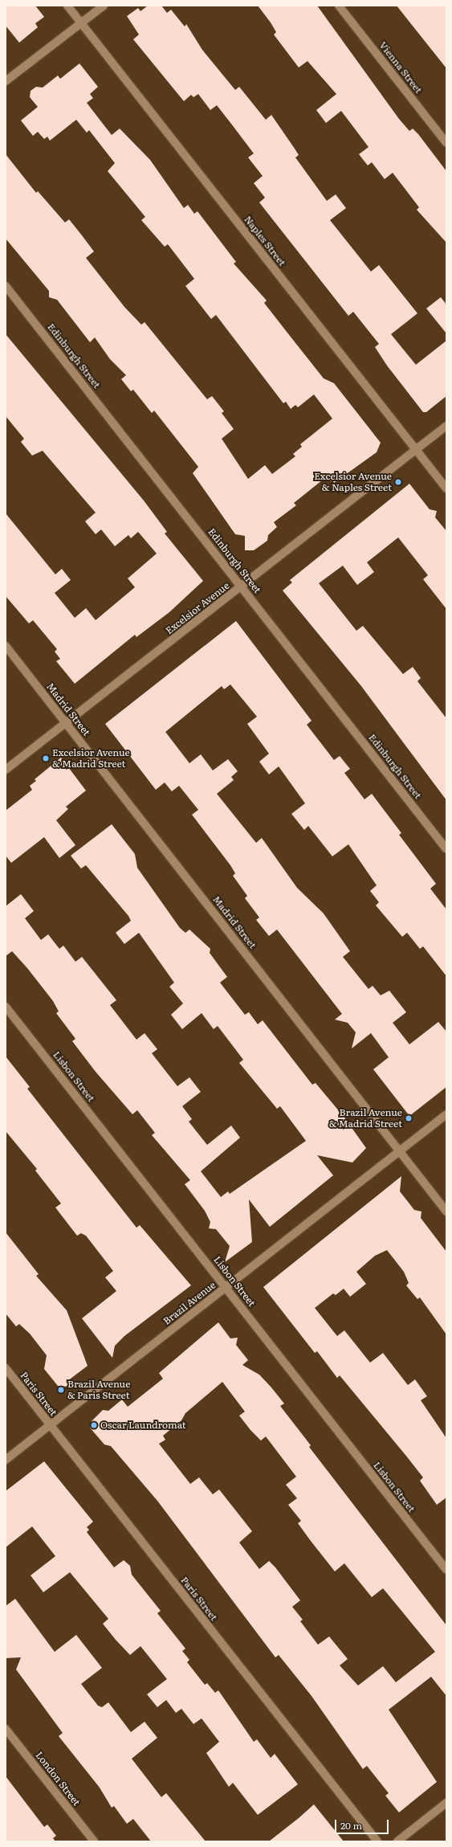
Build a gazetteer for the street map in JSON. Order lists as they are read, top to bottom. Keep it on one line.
{"streets":{"street":["Vienna Street","Naples Street","Edinburgh Street","Excelsior Avenue","Madrid Street","Lisbon Street","Brazil Avenue","Paris Street","London Street"]},"crossings":[["Naples Street","Excelsior Avenue"],["Edinburgh Street","Excelsior Avenue"],["Excelsior Avenue","Madrid Street"],["Madrid Street","Brazil Avenue"],["Lisbon Street","Brazil Avenue"],["Brazil Avenue","Paris Street"]],"places":["Excelsior Avenue & Naples Street","Excelsior Avenue & Madrid Street","Brazil Avenue & Madrid Street","Brazil Avenue & Paris Street","Oscar Laundromat"],"scale_bar":"20 m"}
